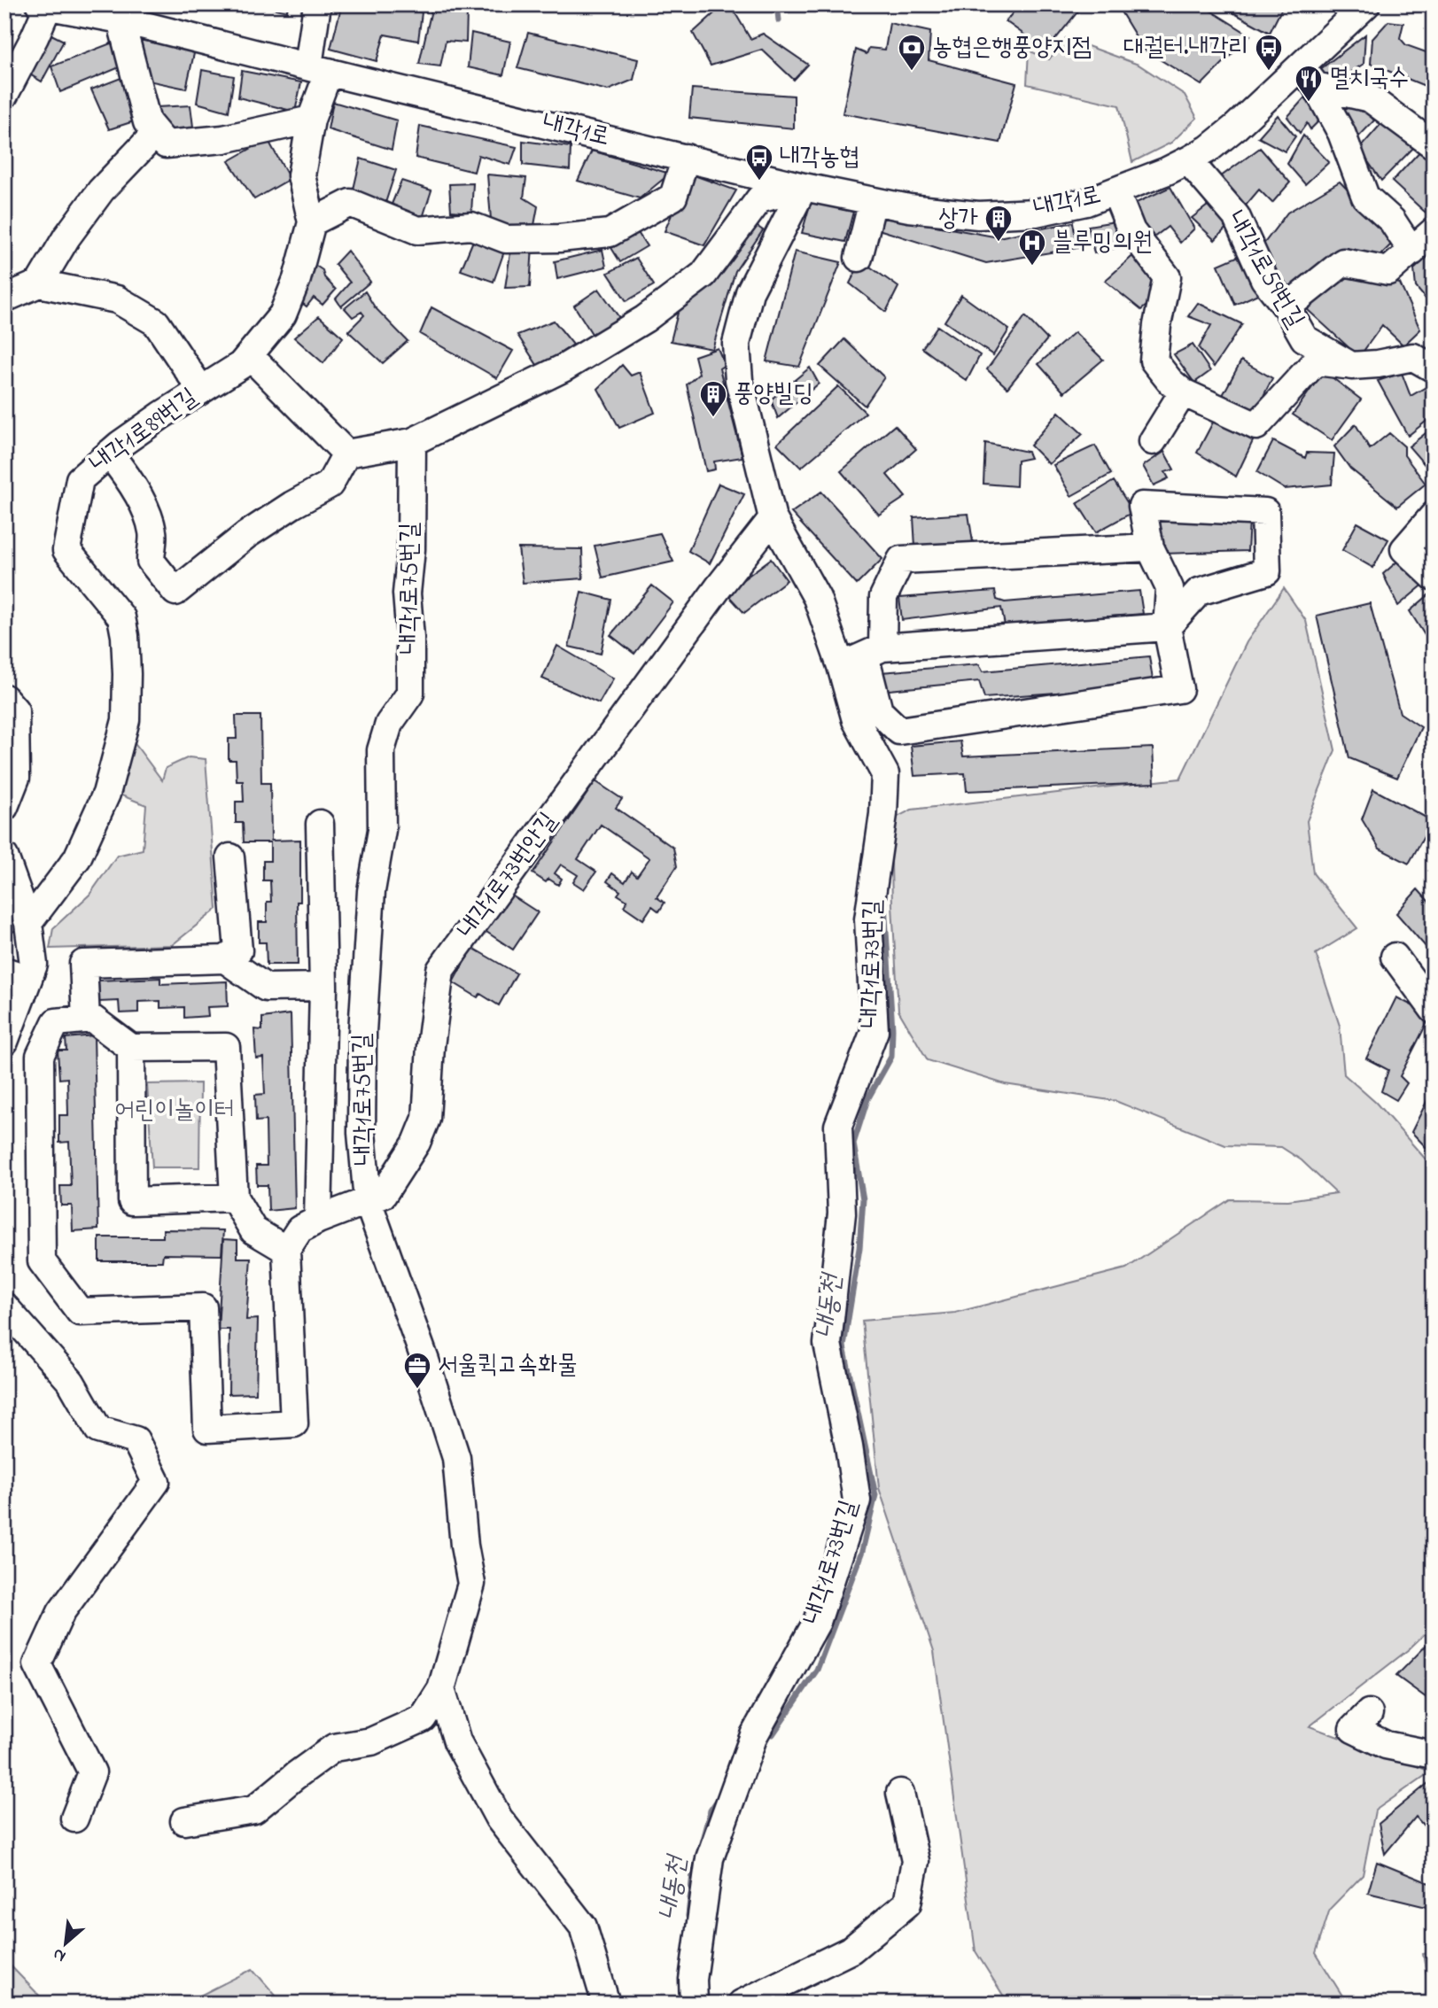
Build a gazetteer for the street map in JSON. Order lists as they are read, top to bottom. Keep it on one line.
{"streets":{"street":["내각1로","내각1로59번길","내각1로89번길","내각1로75번길","내각1로73번안길","내각1로73번길"]},"crossings":[["내각1로","내각1로59번길"],["내각1로","내각1로89번길"],["내각1로","내각1로73번길"],["내각1로75번길","내각1로73번안길"],["내각1로73번안길","내각1로73번길"]],"water":["내동천"],"parks":["어린이놀이터"],"places":{"bank":["농협은행풍양지점"],"bus stop":["대궐터.내각리","내각농협"],"restaurant":["멸치국수"],"building":["상가","풍양빌딩"],"hospital":["블루밍의원"],"office":["서울퀵고속화물"]},"north":"bottom left"}
